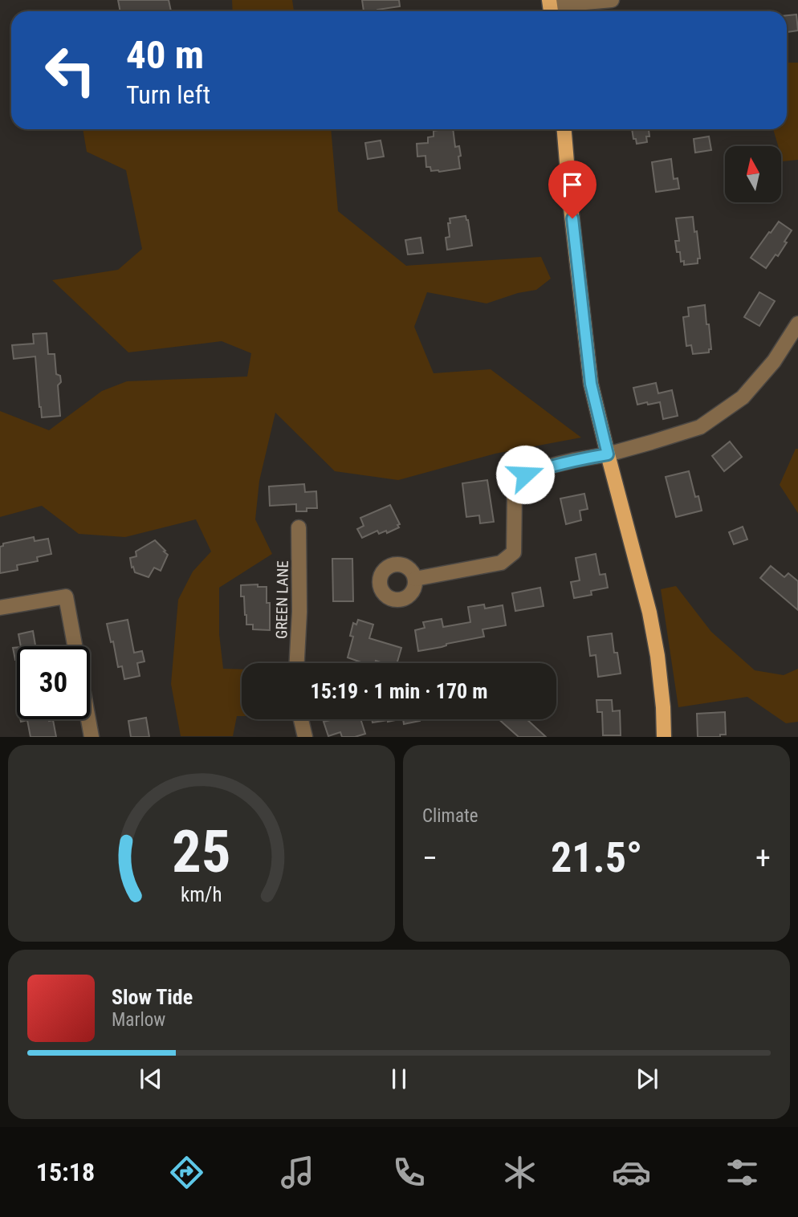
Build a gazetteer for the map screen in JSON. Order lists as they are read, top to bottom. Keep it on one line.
{"streets":{"street":["GREEN LANE"]},"north":"top","page":{"turn":["40 m","Turn left"],"limit":"30","trip":"15:19 · 1 min · 170 m","tile":"Climate","heat":["−","21.5°","+"],"song":["Slow Tide","Marlow"],"tabs":"15:18","gauge":["25","km/h"]}}
